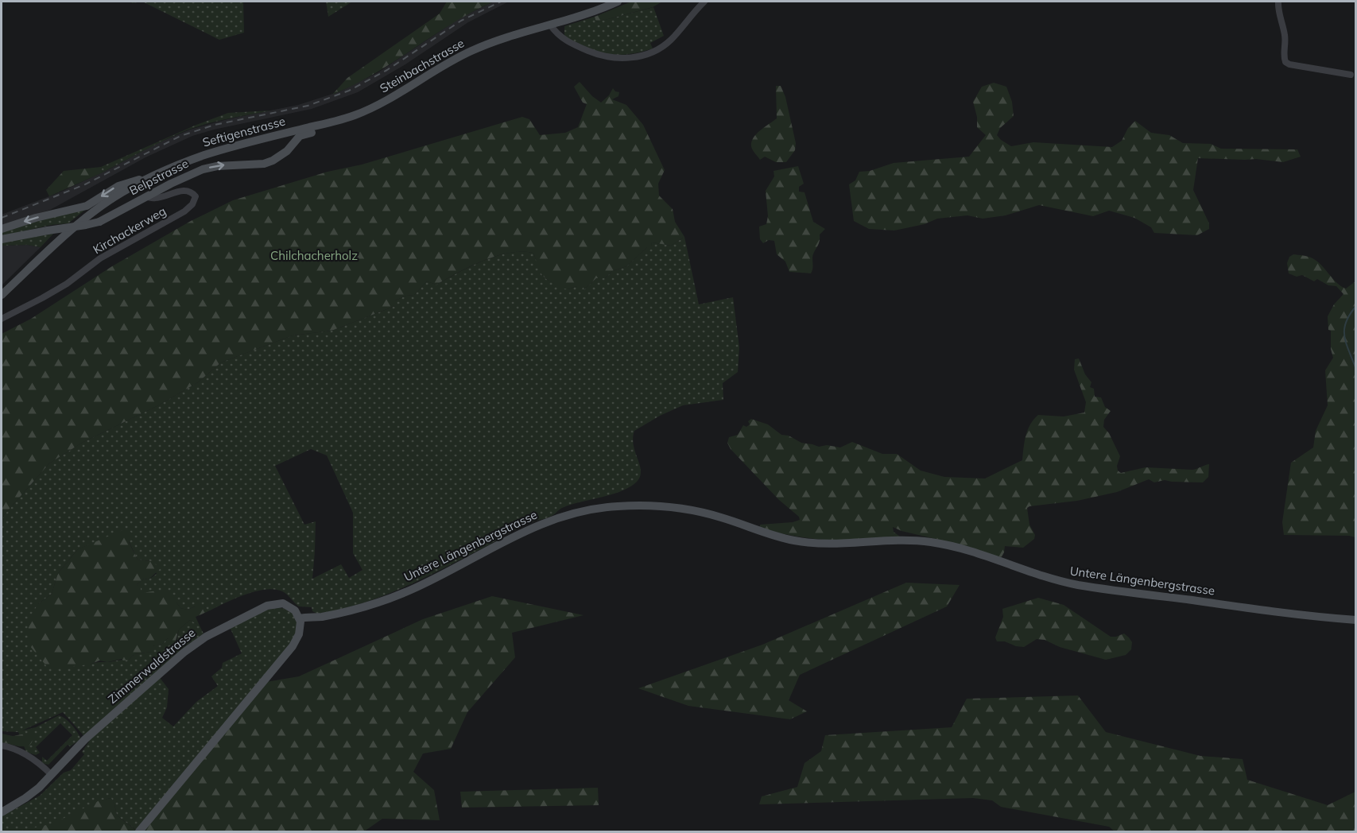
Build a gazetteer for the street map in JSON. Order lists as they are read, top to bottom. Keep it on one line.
{"streets":{"street":["Steinbachstrasse","Seftigenstrasse","Belpstrasse","Kirchackerweg","Untere Längenbergstrasse","Zimmerwaldstrasse"]},"crossings":[["Steinbachstrasse","Seftigenstrasse"],["Steinbachstrasse","Belpstrasse"],["Seftigenstrasse","Belpstrasse"],["Belpstrasse","Kirchackerweg"],["Untere Längenbergstrasse","Zimmerwaldstrasse"]],"parks":["Chilchacherholz"]}
